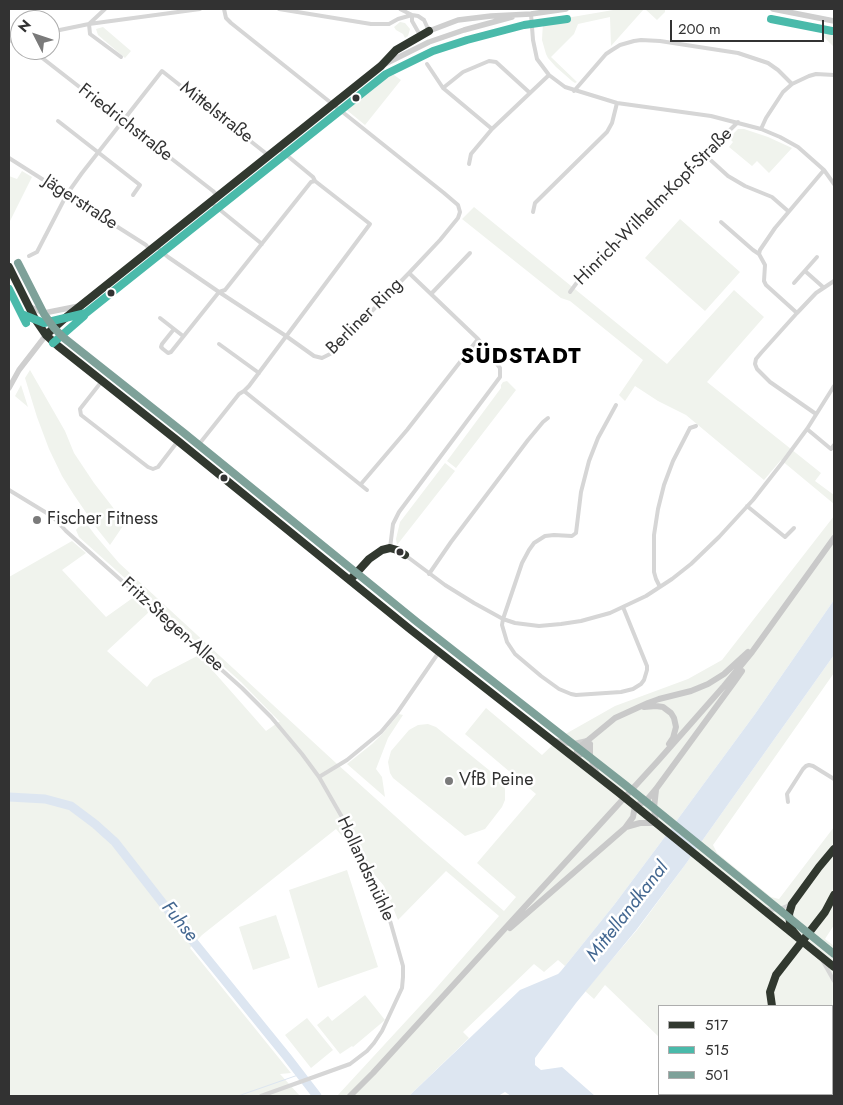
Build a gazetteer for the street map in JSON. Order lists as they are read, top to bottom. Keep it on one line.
{"streets":{"street":["Mittelstraße","Friedrichstraße","Jägerstraße","Hinrich-Wilhelm-Kopf-Straße","Berliner Ring","Fritz-Stegen-Allee","Hollandsmühle"]},"crossings":[["Mittelstraße","Friedrichstraße"],["Fritz-Stegen-Allee","Hollandsmühle"]],"districts":["SÜDSTADT"],"water":["Mittellandkanal","Fuhse"],"places":["Fischer Fitness","VfB Peine"],"lines":["transit line 515","transit line 517","transit line 501"],"legend":["517","515","501"],"scale_bar":"200 m","north":"top left"}
